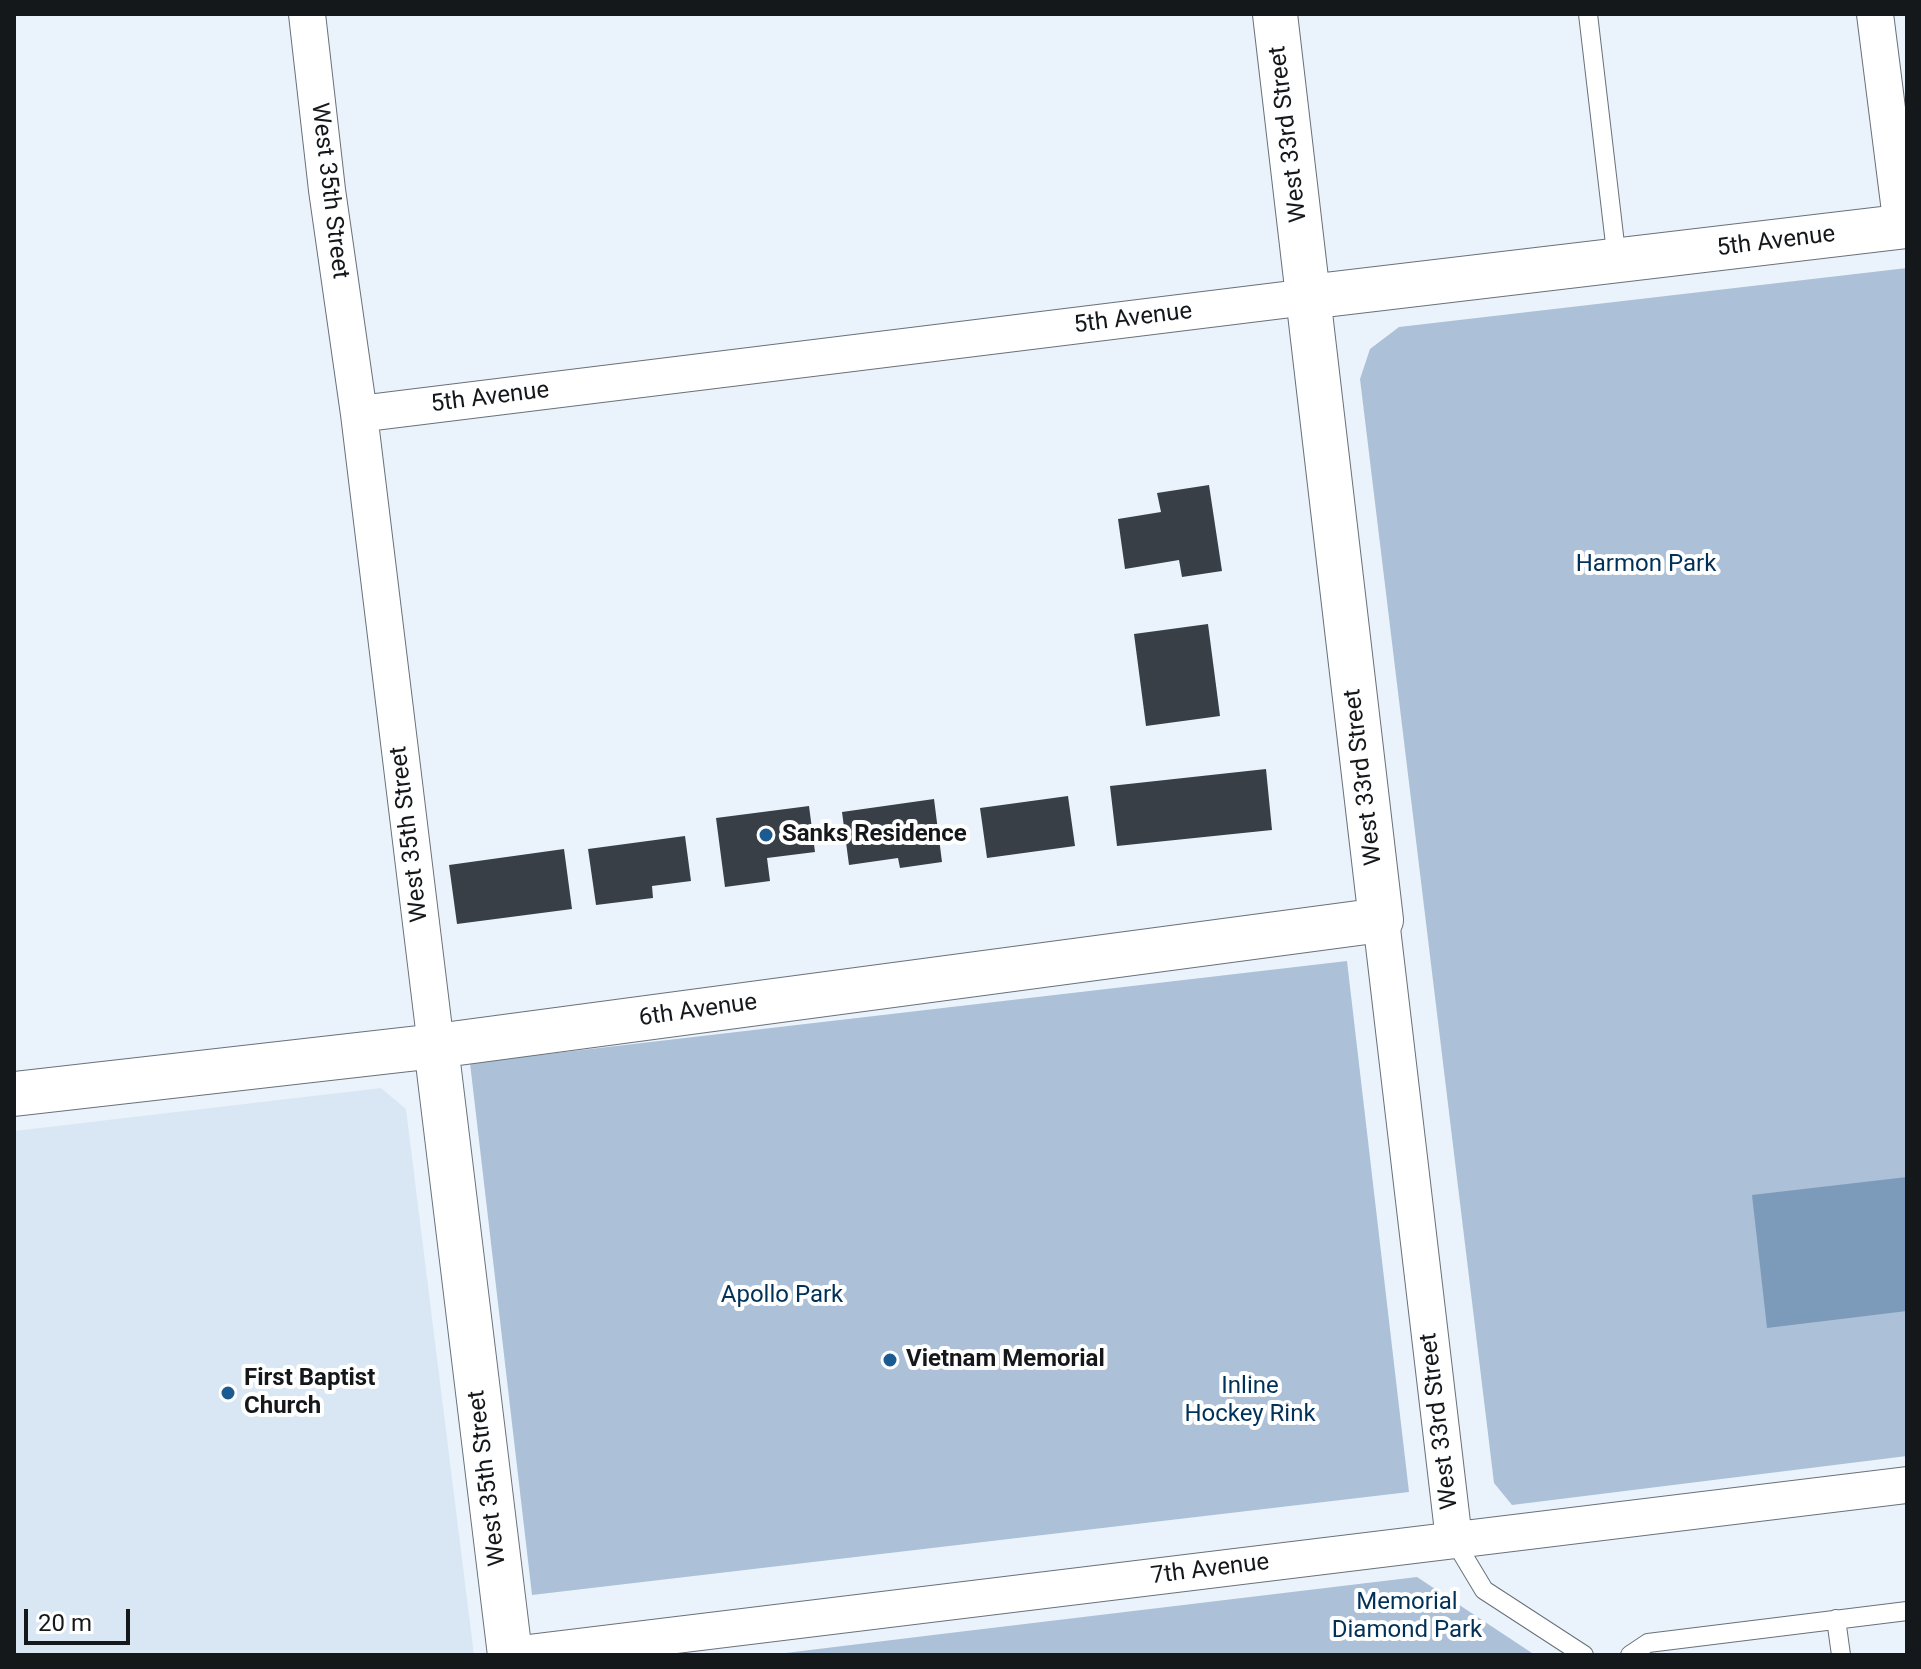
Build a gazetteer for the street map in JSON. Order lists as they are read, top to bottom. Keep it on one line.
{"streets":{"street":["West 33rd Street","West 35th Street","5th Avenue","6th Avenue","7th Avenue"]},"crossings":[["West 33rd Street","5th Avenue"],["West 33rd Street","6th Avenue"],["West 33rd Street","7th Avenue"],["West 35th Street","5th Avenue"],["West 35th Street","6th Avenue"],["West 35th Street","7th Avenue"]],"parks":["Harmon Park","Apollo Park","Inline Hockey Rink","Memorial Diamond Park"],"places":["Sanks Residence","Vietnam Memorial","First Baptist Church"],"scale_bar":"20 m"}
